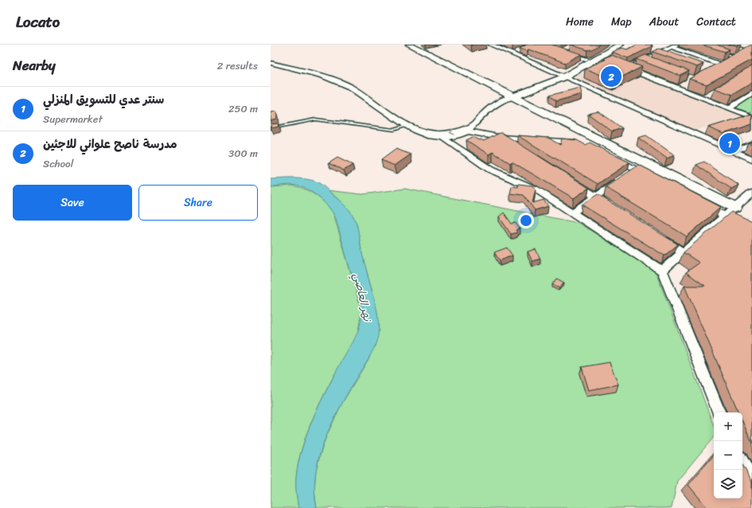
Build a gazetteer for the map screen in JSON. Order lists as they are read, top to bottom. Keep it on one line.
{"water":["نهر العاصي"],"page":{"header":"Locato","nav":["Home","Map","About","Contact"],"heading":["Nearby","2 results"],"pins":["2","1"],"list":[{"mark":"1","name":"سنتر عدي للتسويق المنزلي","note":"Supermarket","value":"250 m"},{"mark":"2","name":"مدرسة ناصح علواني للاجئين","note":"School","value":"300 m"}],"buttons":["Save","Share"],"map_buttons":["+","−"]}}
